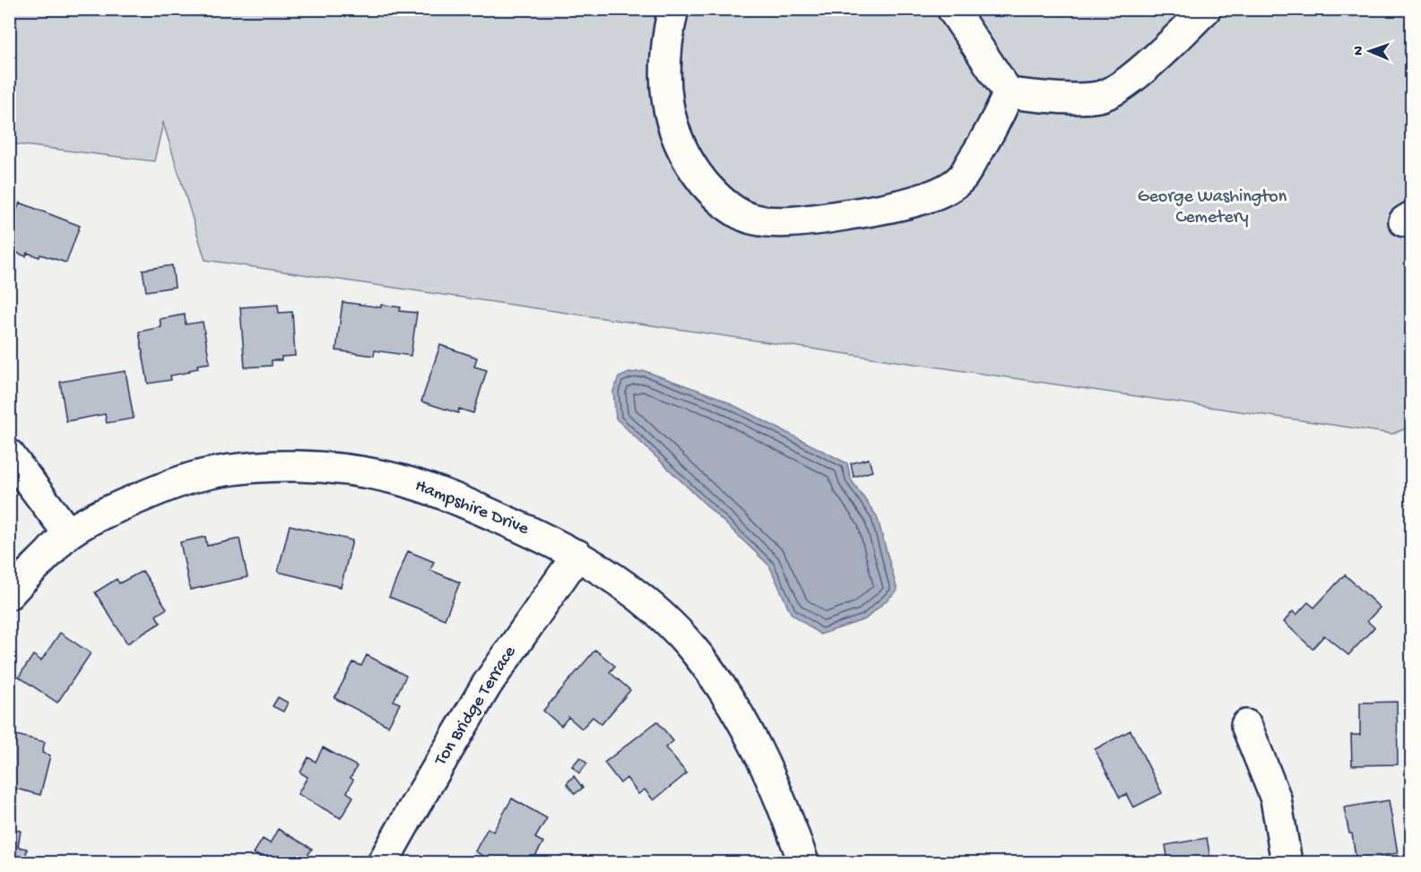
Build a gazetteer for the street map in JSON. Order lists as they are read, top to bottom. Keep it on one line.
{"streets":{"street":["Hampshire Drive","Ton Bridge Terrace"]},"crossings":[["Hampshire Drive","Ton Bridge Terrace"]],"parks":["George Washington Cemetery"],"north":"left"}
